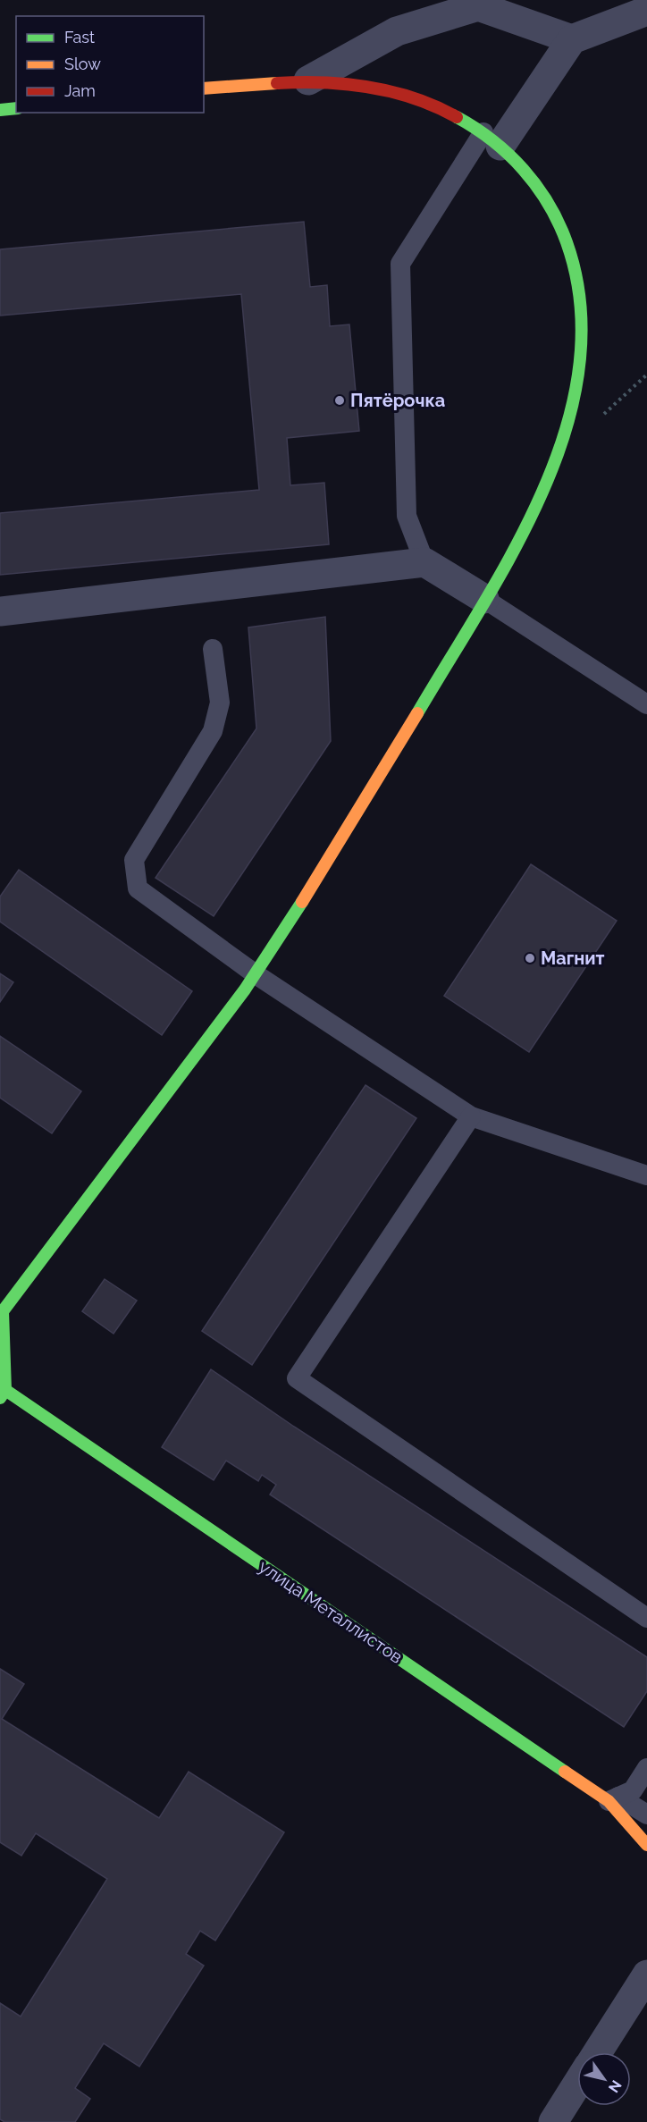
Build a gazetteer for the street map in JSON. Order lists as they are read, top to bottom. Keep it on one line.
{"streets":{"main road":["улица Металлистов"]},"places":["Пятёрочка","Магнит"],"legend":["Fast","Slow","Jam"],"north":"bottom right"}
